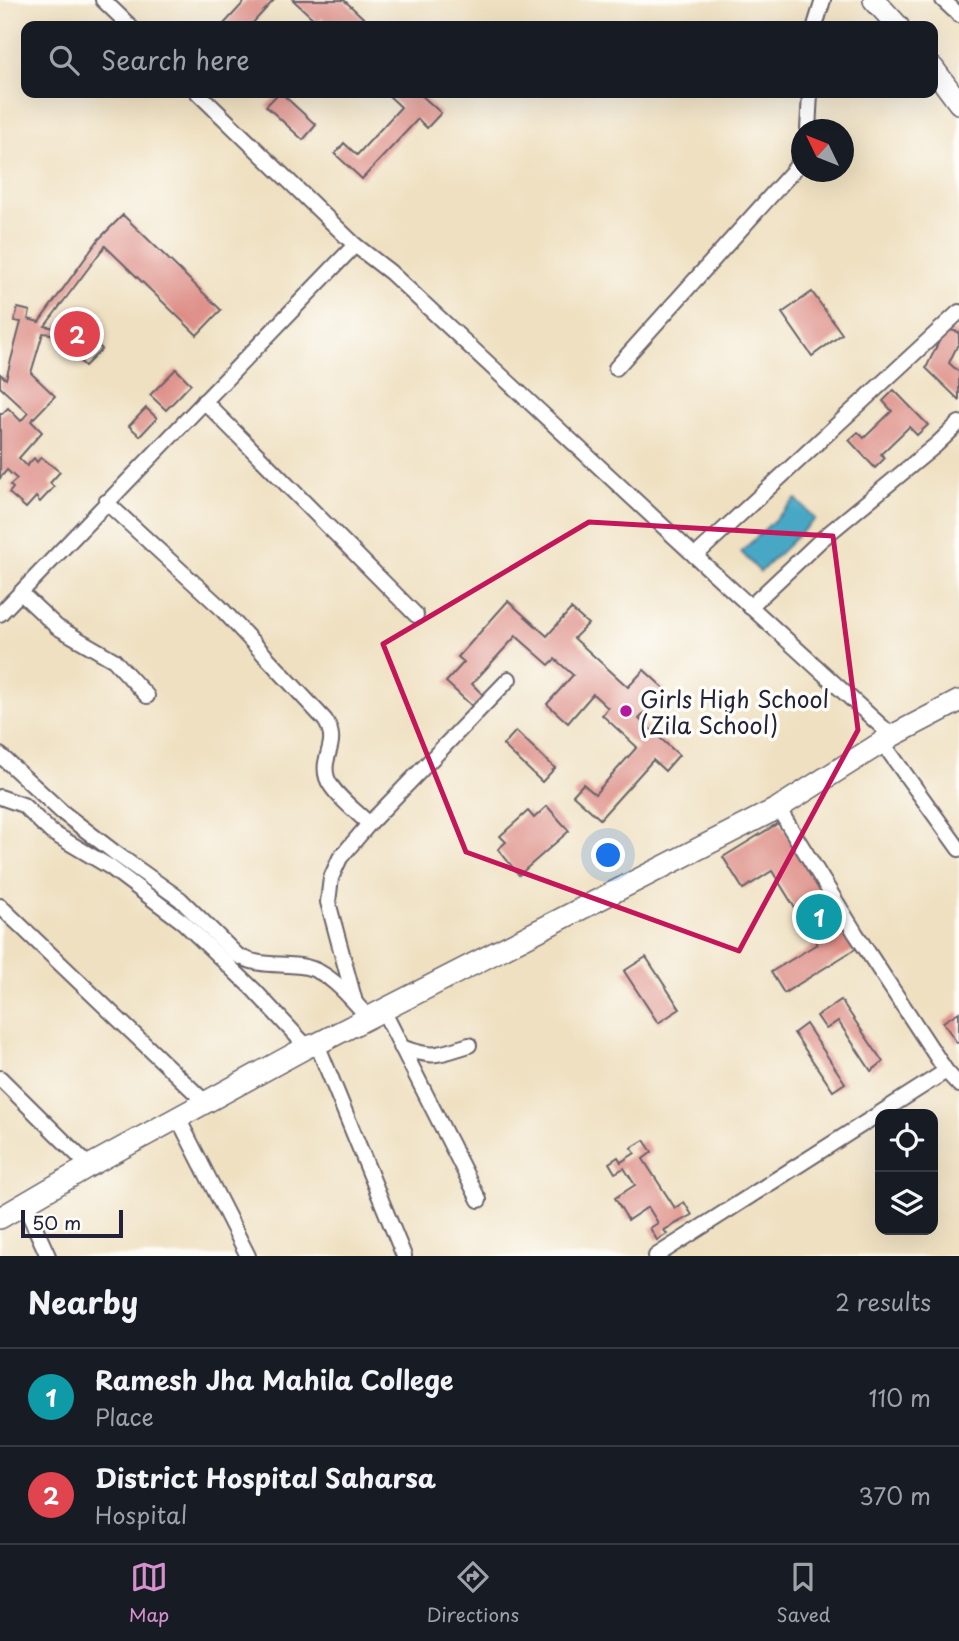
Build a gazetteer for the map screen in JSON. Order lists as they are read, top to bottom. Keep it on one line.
{"places":["Girls High School (Zila School)"],"scale_bar":"50 m","north":"top left","page":{"search":"Search here","pins":["2","1"],"scale":"50 m","heading":["Nearby","2 results"],"list":[{"mark":"1","name":"Ramesh Jha Mahila College","note":"Place","value":"110 m"},{"mark":"2","name":"District Hospital Saharsa","note":"Hospital","value":"370 m"}],"nav":["Map","Directions","Saved"]}}
